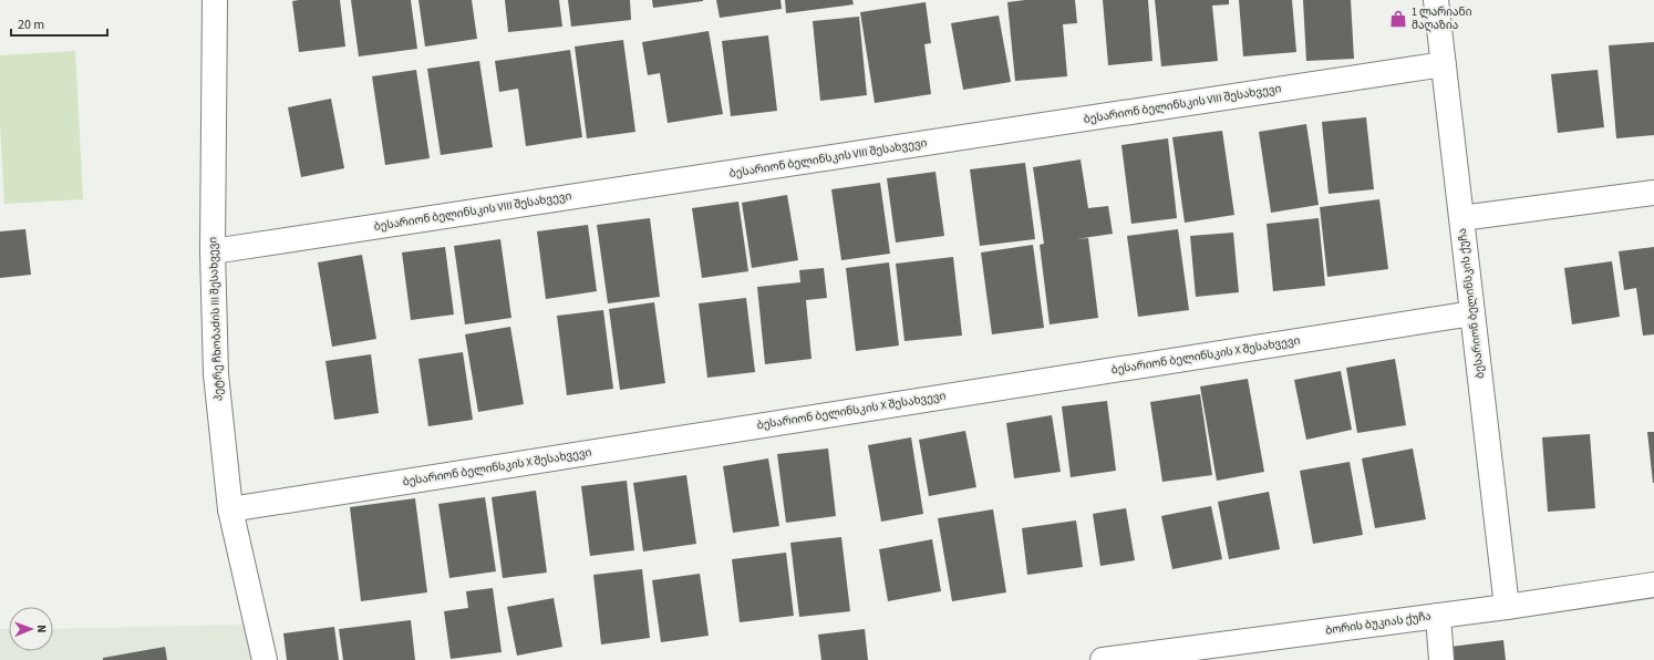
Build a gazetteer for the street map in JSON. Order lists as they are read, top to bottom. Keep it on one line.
{"streets":{"street":["ბესარიონ ბელინსკის VIII შესახვევი","ბესარიონ ბელინსკის ქუჩა","პეტრე ჩხობაძის III შესახვევი","ბესარიონ ბელინსკის X შესახვევი","ბორის ბუკიას ქუჩა"]},"crossings":[["ბესარიონ ბელინსკის VIII შესახვევი","ბესარიონ ბელინსკის ქუჩა"],["ბესარიონ ბელინსკის VIII შესახვევი","პეტრე ჩხობაძის III შესახვევი"],["ბესარიონ ბელინსკის ქუჩა","ბესარიონ ბელინსკის X შესახვევი"],["ბესარიონ ბელინსკის ქუჩა","ბორის ბუკიას ქუჩა"],["პეტრე ჩხობაძის III შესახვევი","ბესარიონ ბელინსკის X შესახვევი"]],"places":{"shop":["1 ლარიანი მაღაზია"]},"scale_bar":"20 m","north":"right"}
